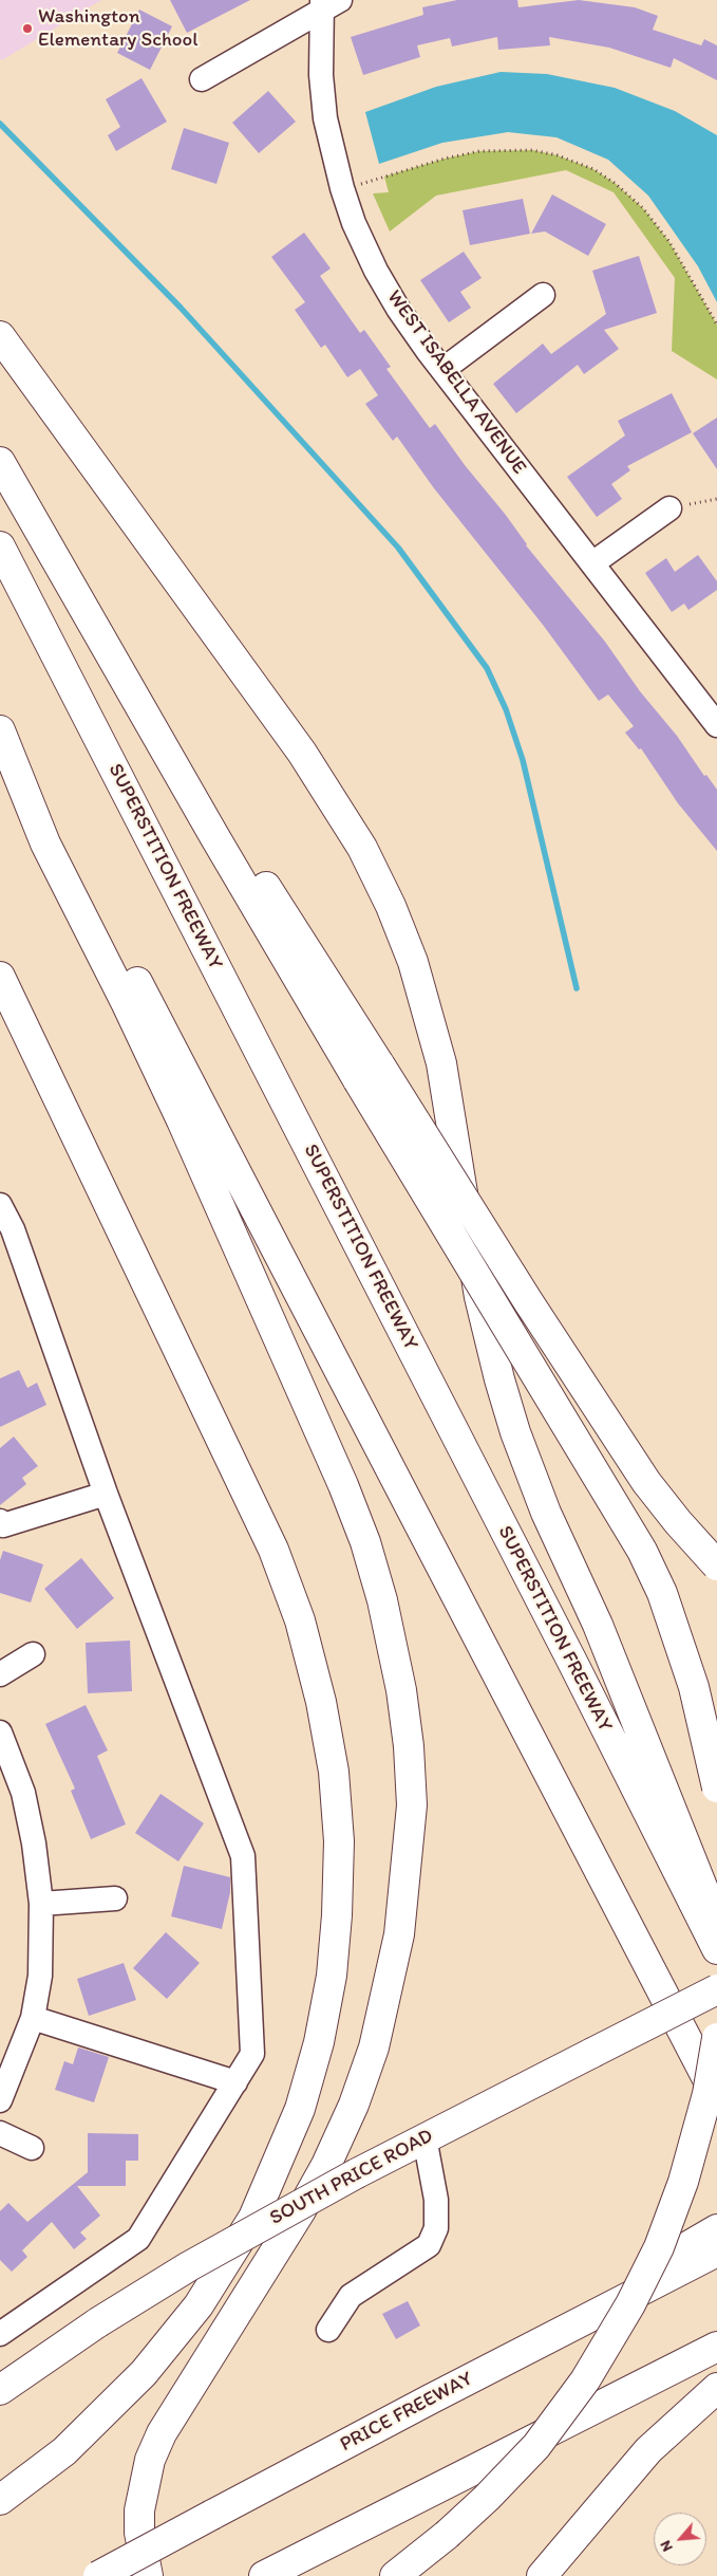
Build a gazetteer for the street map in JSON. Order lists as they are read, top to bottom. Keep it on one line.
{"streets":{"main road":["SUPERSTITION FREEWAY","SOUTH PRICE ROAD","PRICE FREEWAY"],"street":["WEST ISABELLA AVENUE"]},"places":["Washington Elementary School"],"north":"bottom left"}
